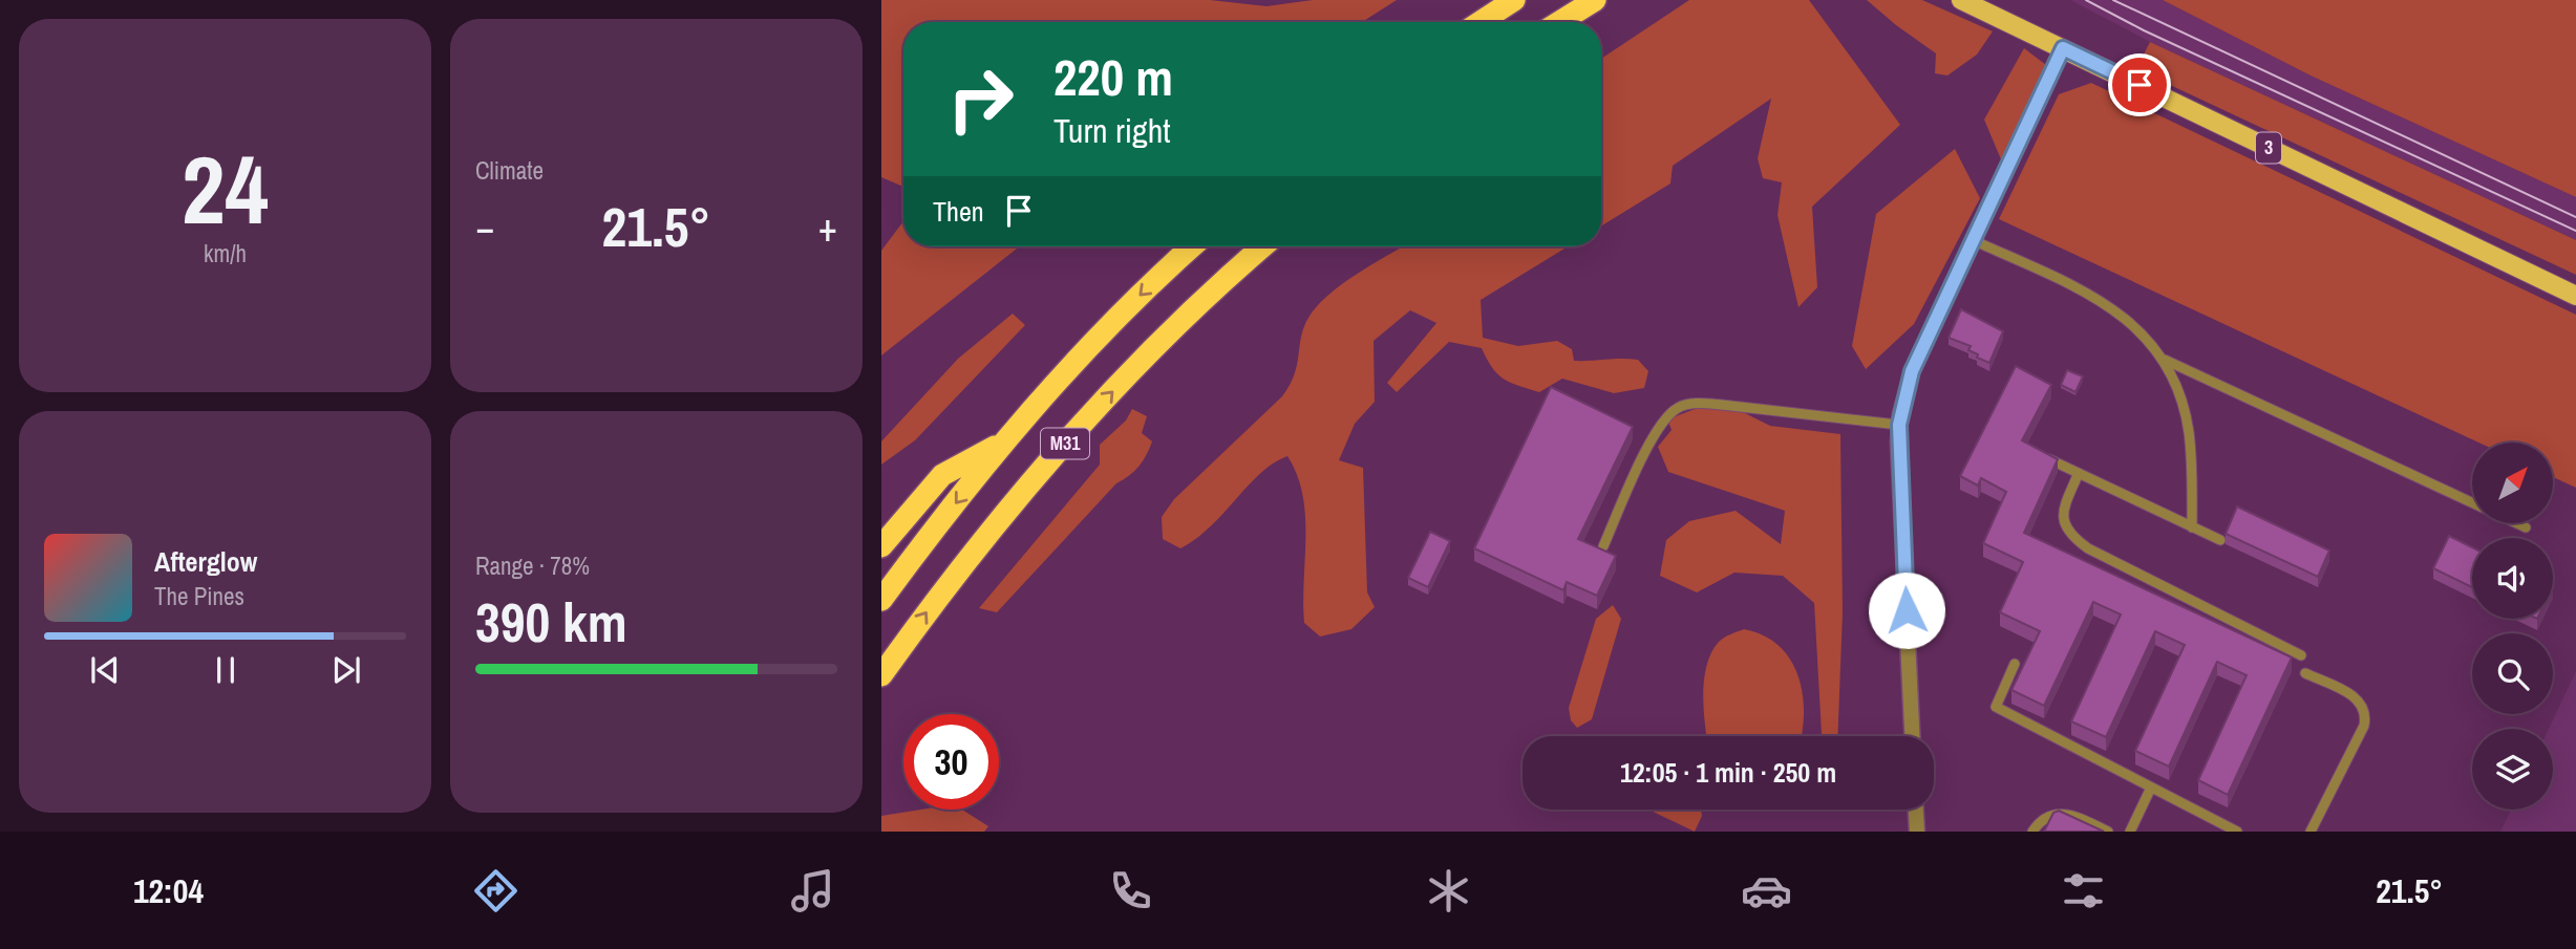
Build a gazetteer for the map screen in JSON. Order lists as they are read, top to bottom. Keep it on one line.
{"streets":{"highway":["M31"],"main road":["3"]},"north":"top right","page":{"tile":[["24","km/h"],"Climate",["Range · 78%","390 km"]],"turn":["220 m","Turn right"],"then":"Then","heat":["−","21.5°","+"],"song":["Afterglow","The Pines"],"limit":"30","trip":"12:05 · 1 min · 250 m","tabs":["12:04","21.5°"]}}
